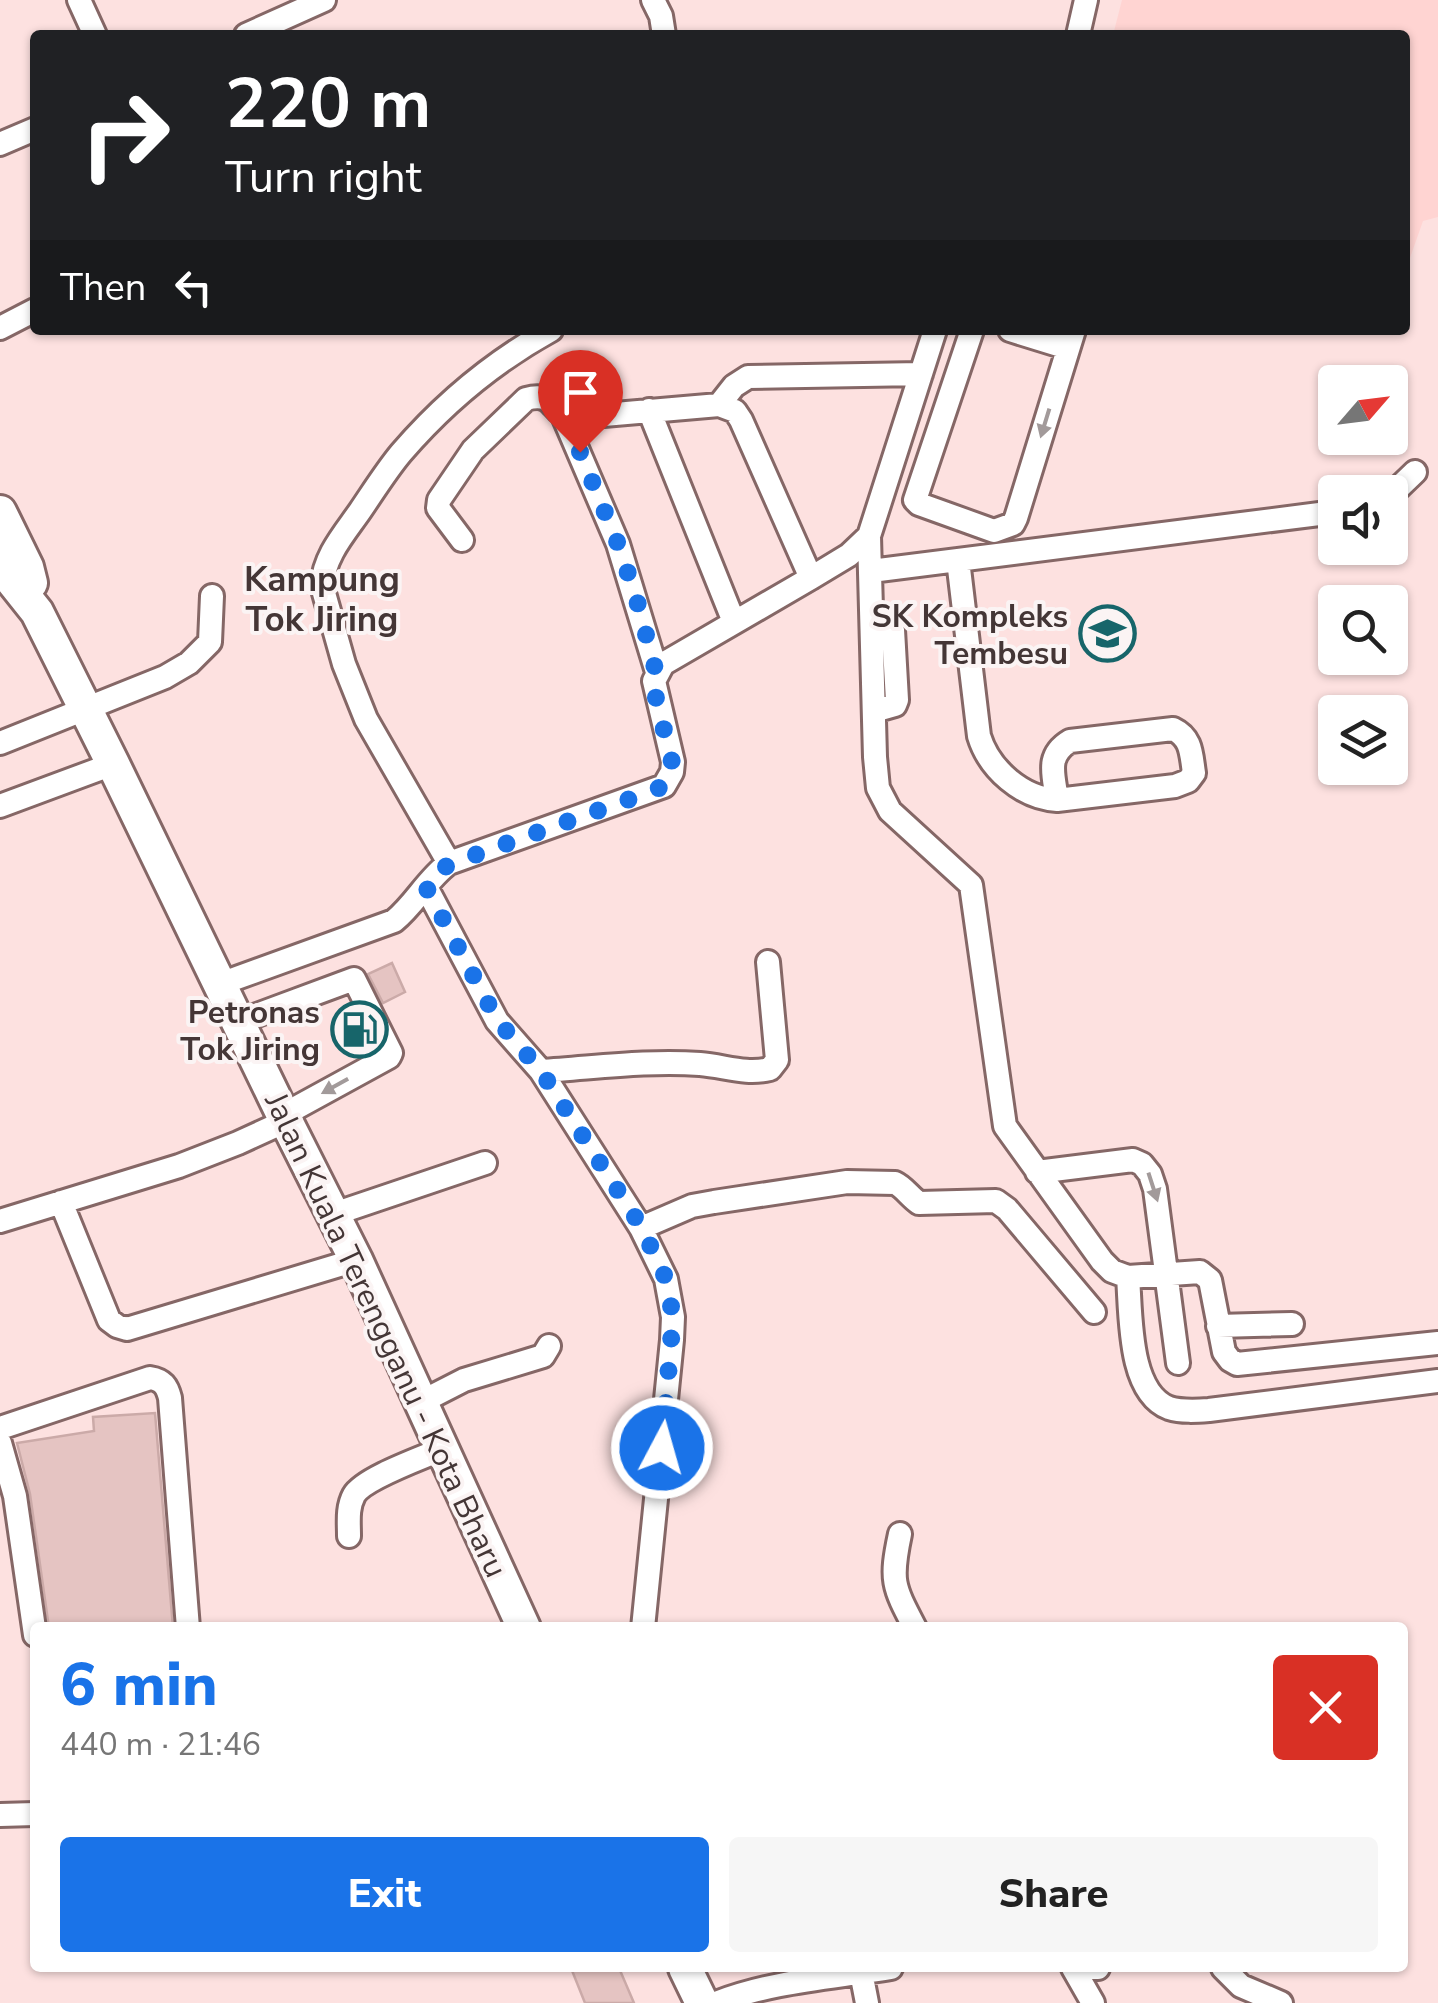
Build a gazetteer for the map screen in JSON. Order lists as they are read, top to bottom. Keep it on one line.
{"streets":{"highway":["Jalan Kuala Terengganu - Kota Bharu"]},"districts":["Kampung Tok Jiring"],"places":{"school or university":["SK Kompleks Tembesu"],"fuel station":["Petronas Tok Jiring"]},"north":"top right","page":{"turn":["220 m","Turn right"],"then":"Then","heading":["6 min","440 m · 21:46"],"buttons":["Exit","Share"]}}
